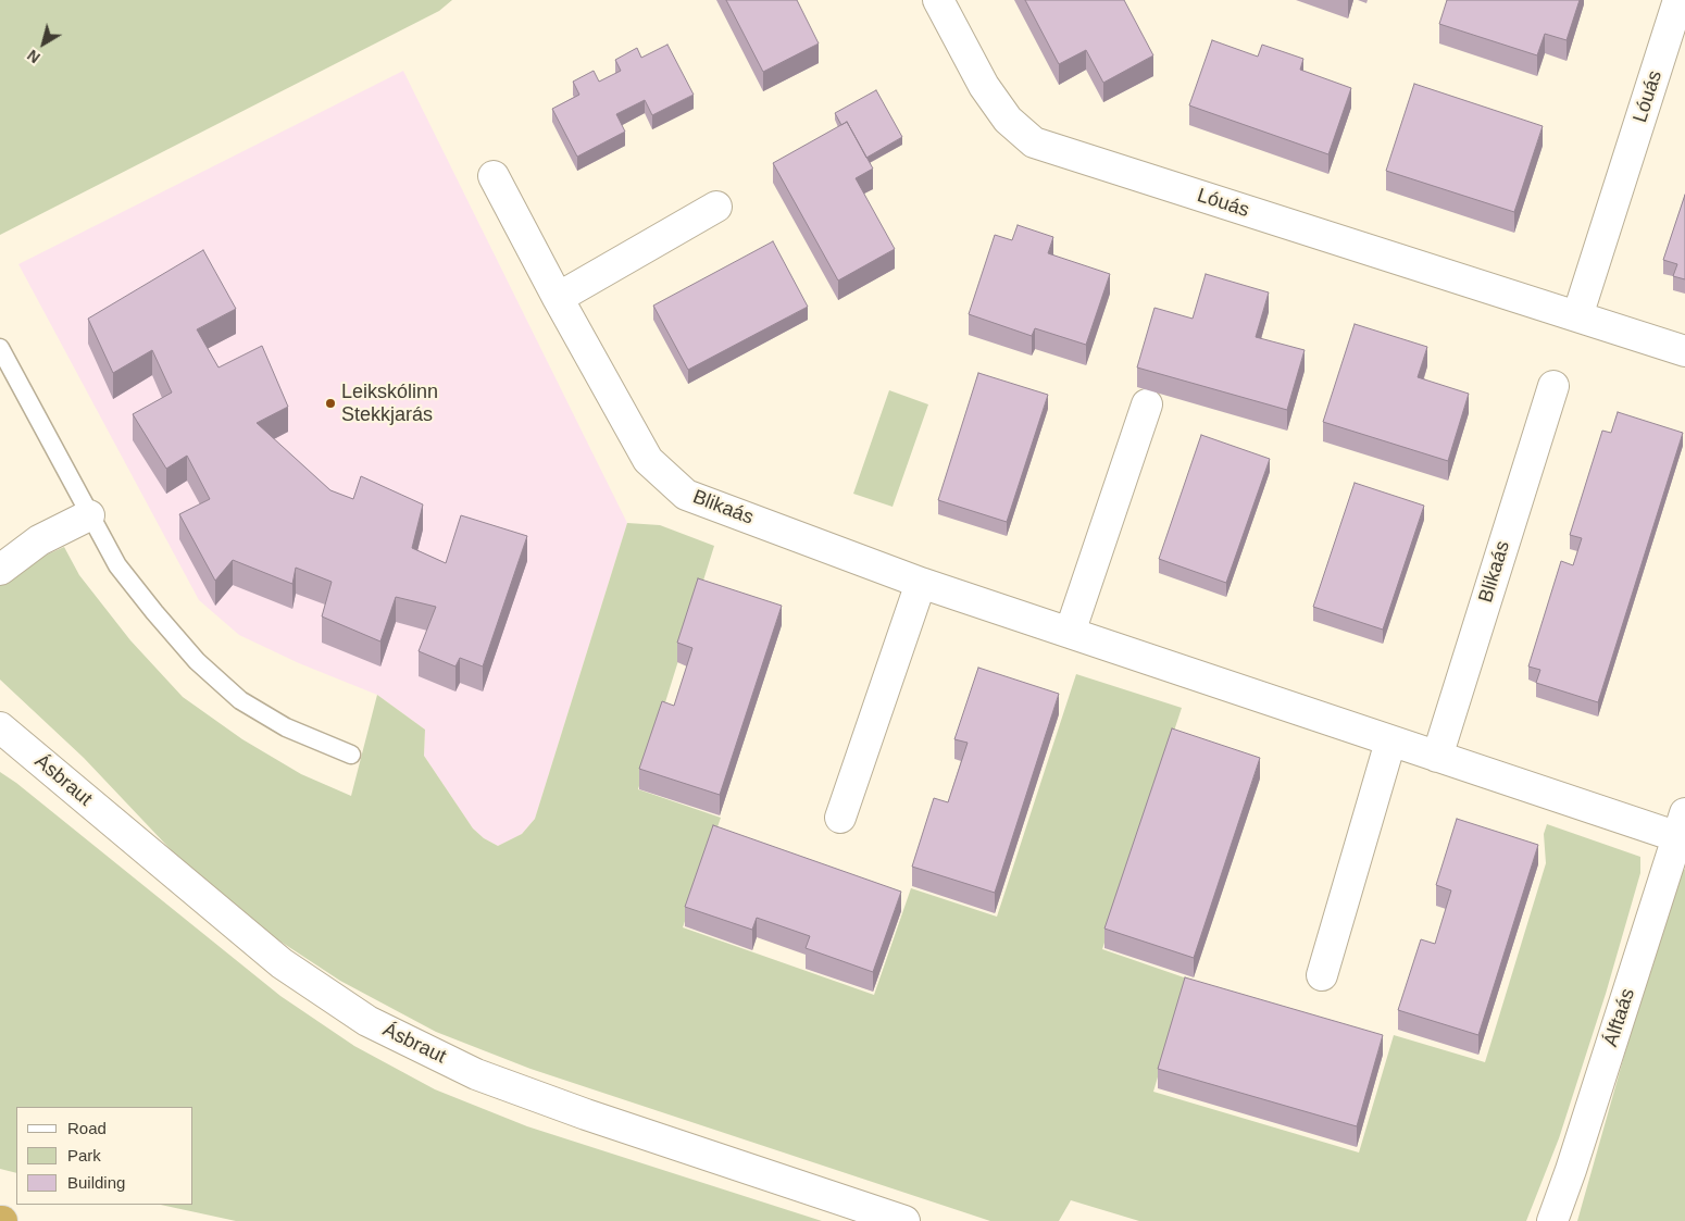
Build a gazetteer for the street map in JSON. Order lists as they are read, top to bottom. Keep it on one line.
{"streets":{"street":["Lóuás","Blikaás","Ásbraut","Álftaás"]},"crossings":[["Blikaás","Álftaás"]],"places":["Leikskólinn Stekkjarás"],"legend":["Road","Park","Building"],"north":"bottom left"}
